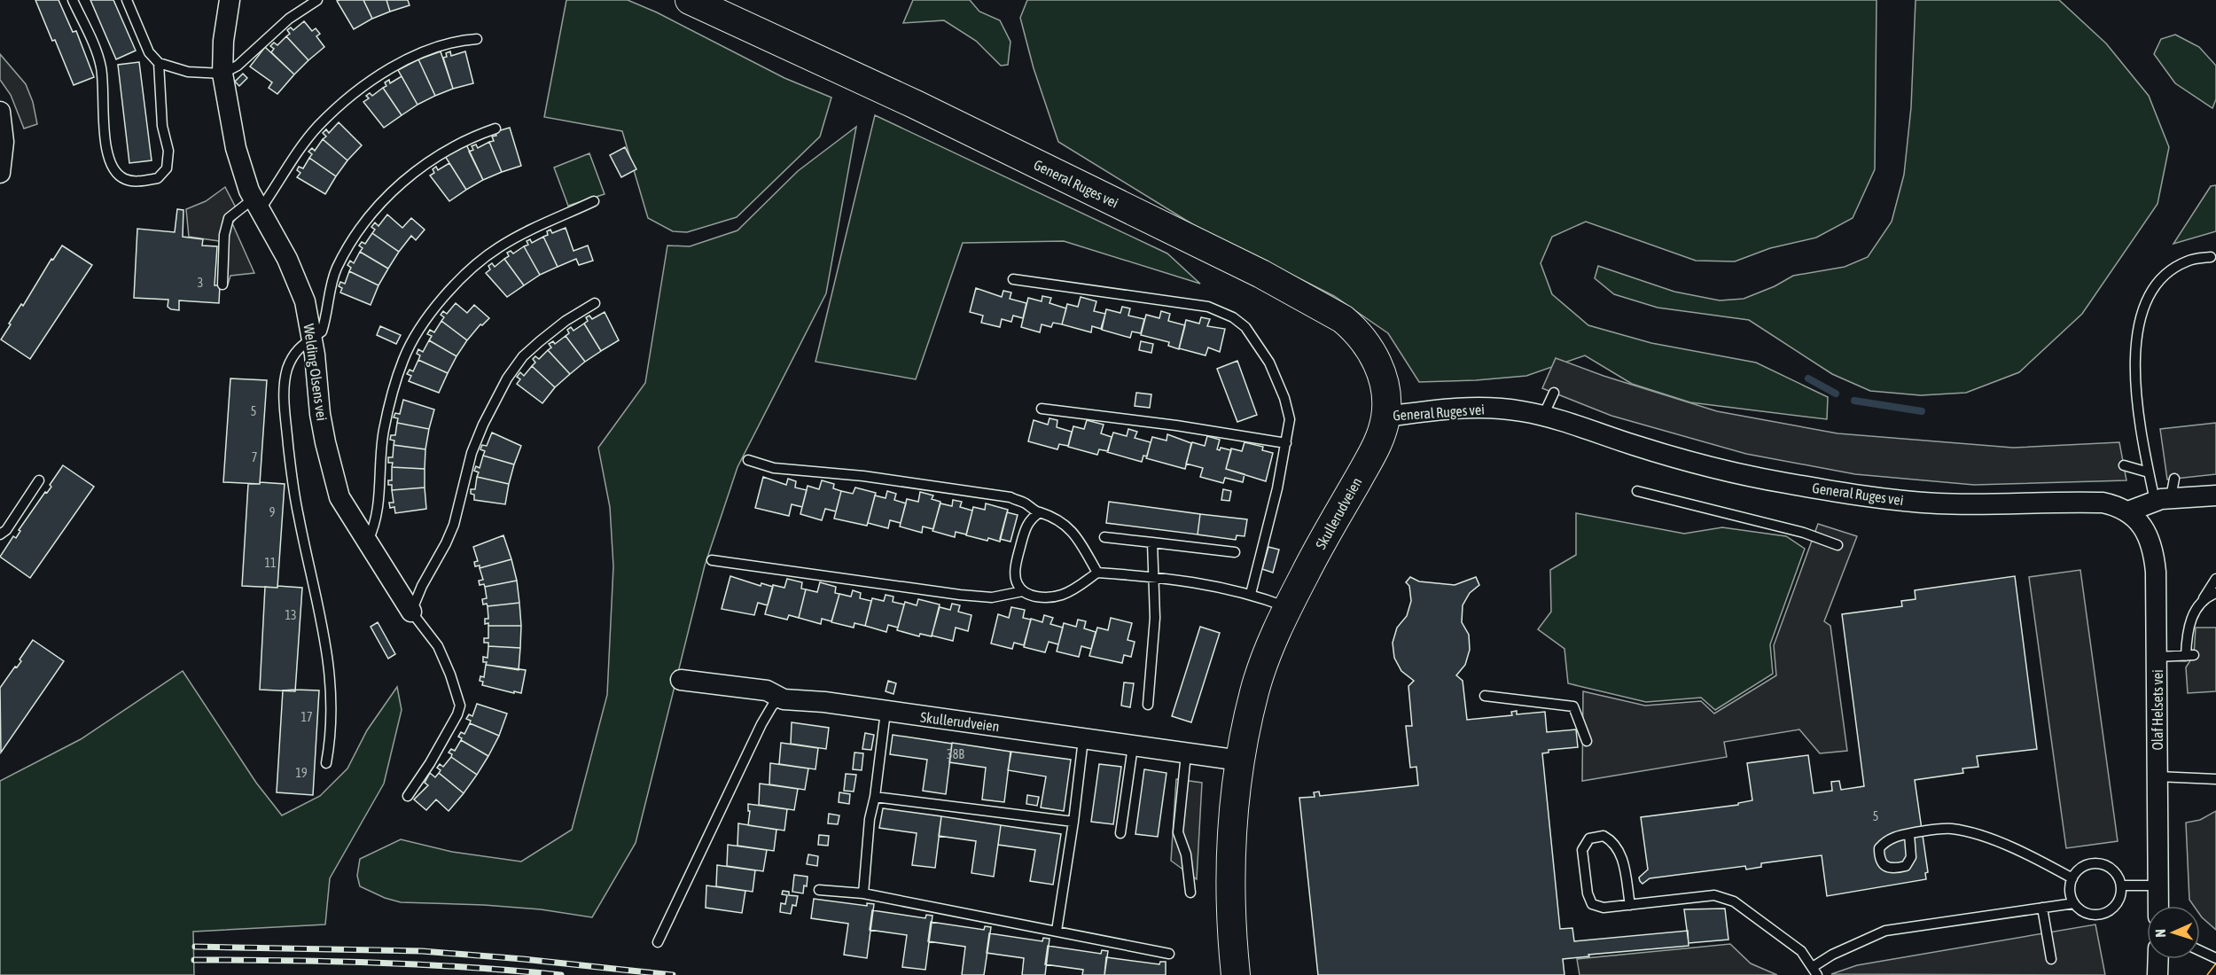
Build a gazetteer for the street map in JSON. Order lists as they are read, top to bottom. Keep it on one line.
{"streets":{"main road":["General Ruges vei","Skullerudveien"],"street":["Welding Olsens vei","Olaf Helsets vei"]},"crossings":[["General Ruges vei","Skullerudveien"],["General Ruges vei","Olaf Helsets vei"]],"house_numbers":["3","5","7","9","11","13","17","38B","19","5"],"north":"left"}
